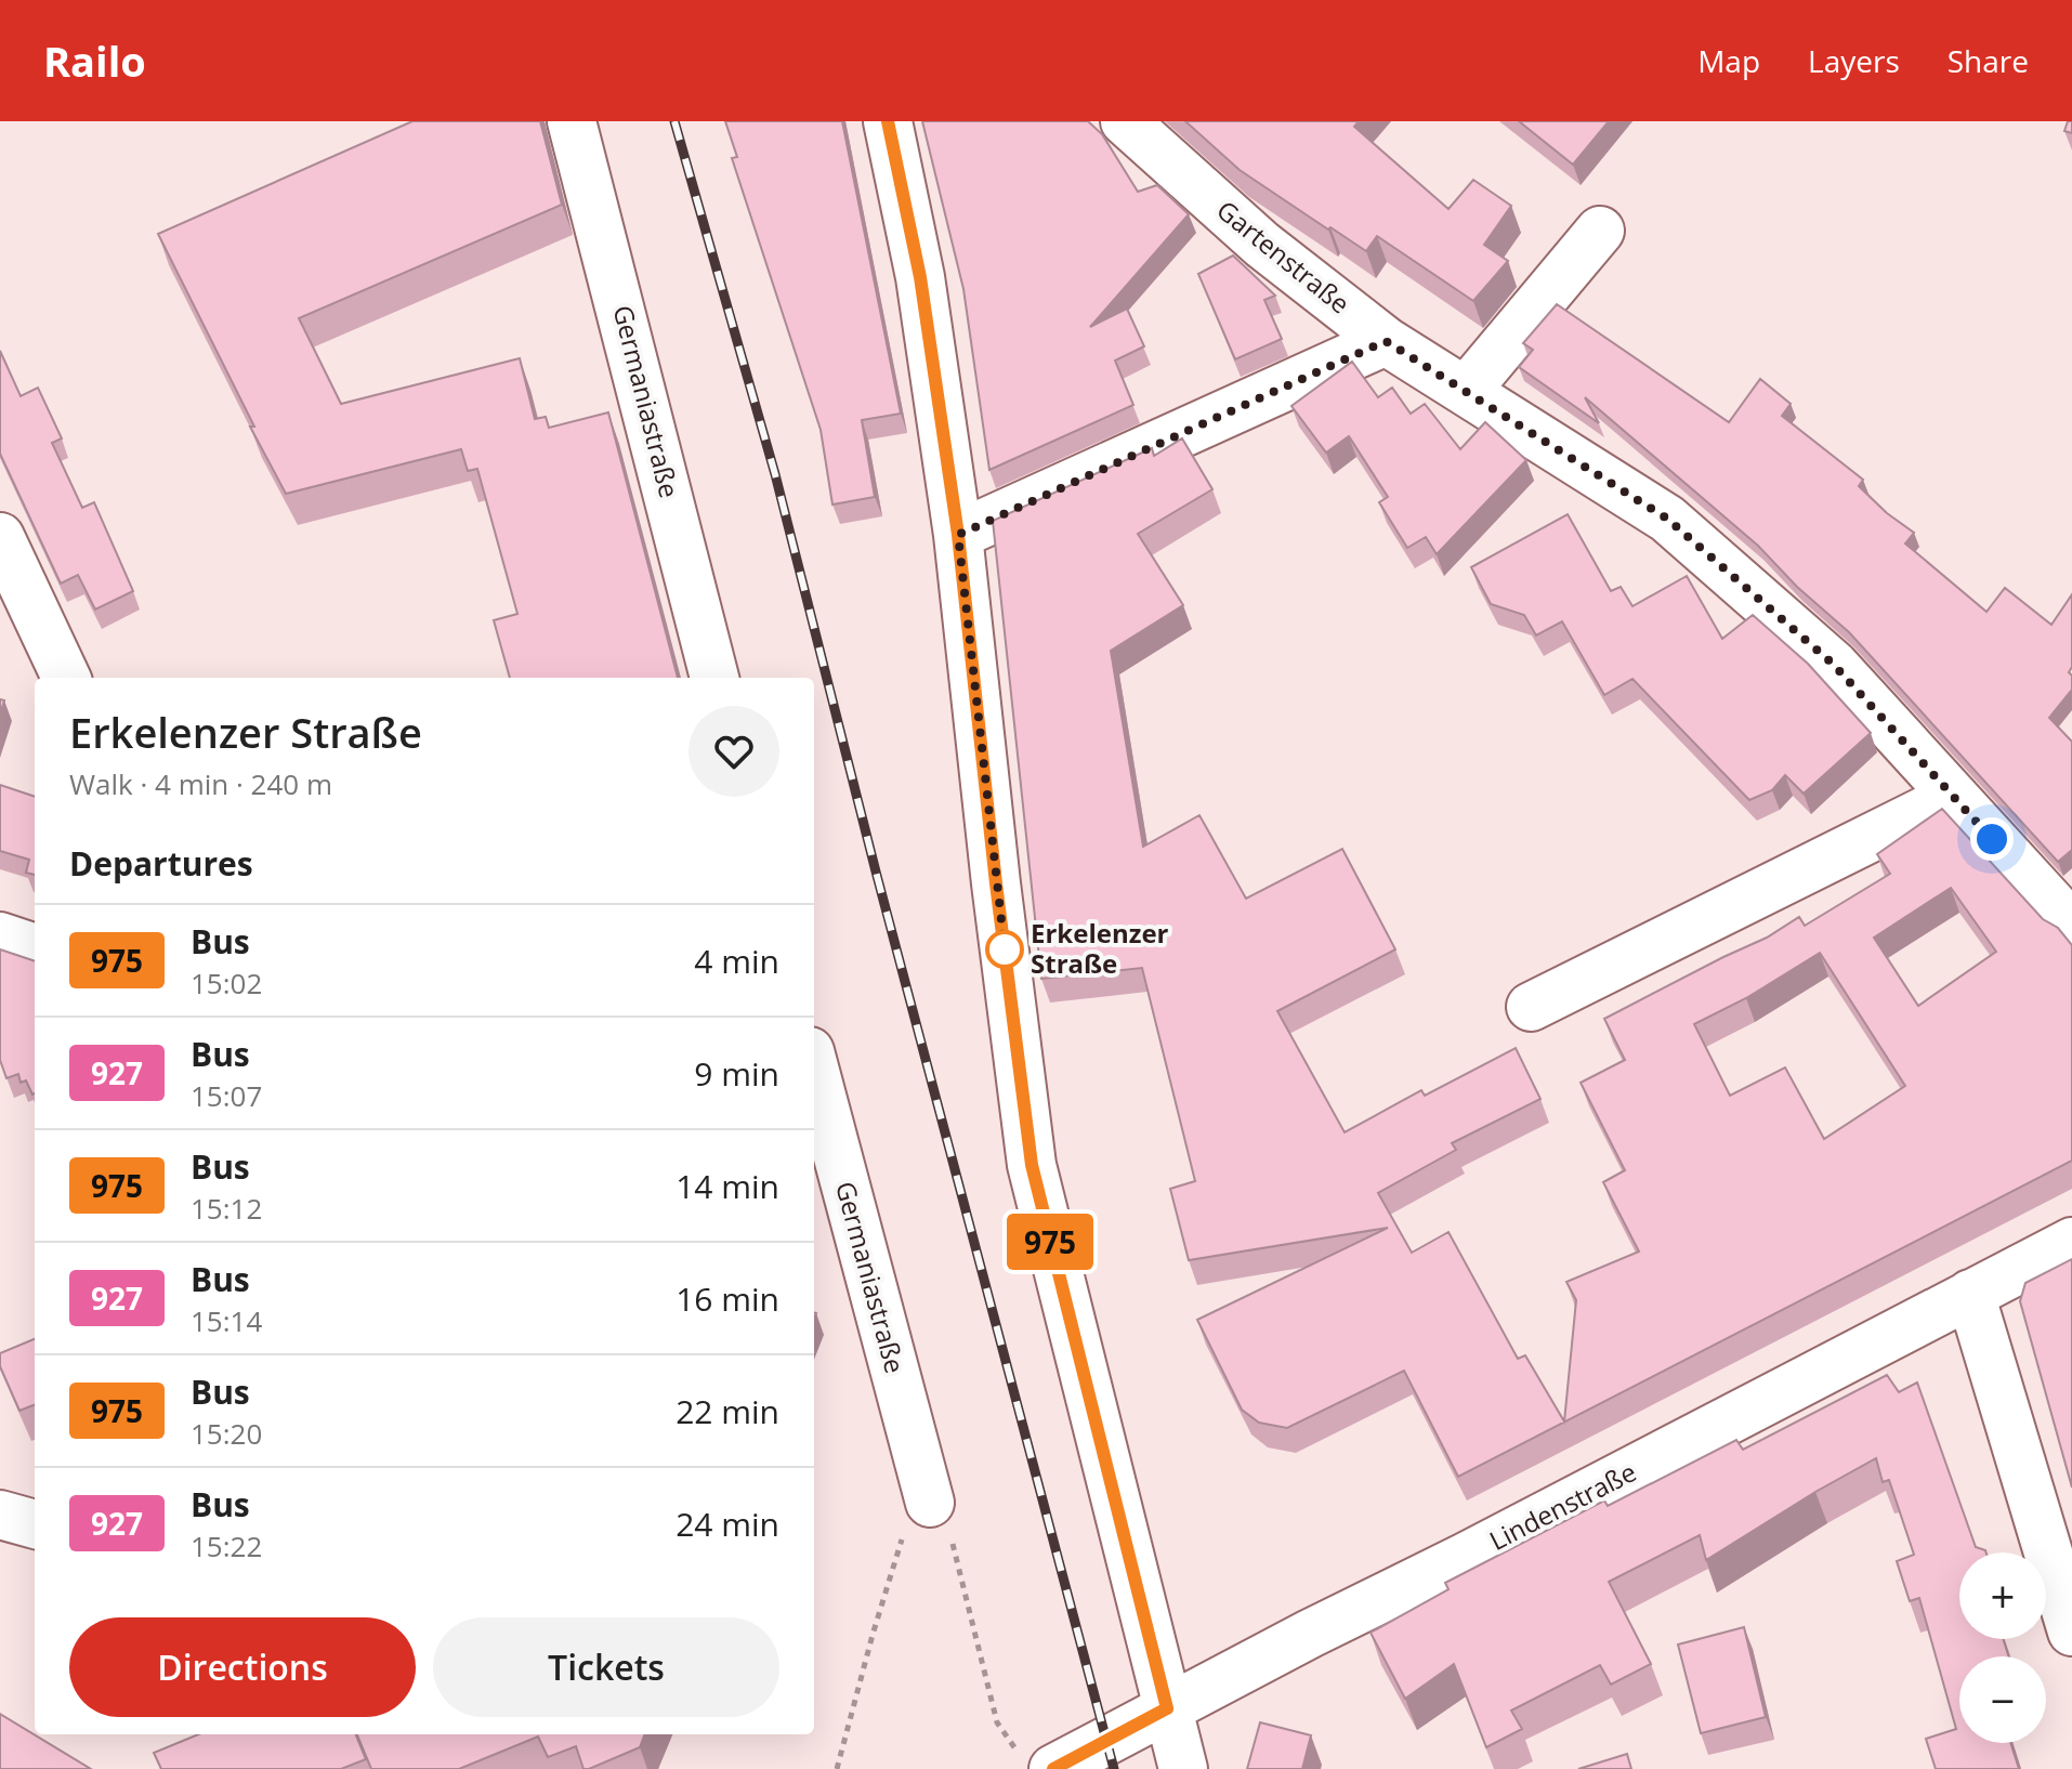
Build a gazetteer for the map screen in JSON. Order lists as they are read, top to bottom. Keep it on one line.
{"streets":{"street":["Gartenstraße","Germaniastraße","Lindenstraße"]},"places":["Erkelenzer Straße"],"lines":["bus line 975"],"page":{"header":"Railo","nav":["Map","Layers","Share"],"on_map":"975","heading":[["Erkelenzer Straße","Walk · 4 min · 240 m"],"Departures"],"list":[{"mark":"975","name":"Bus","note":"15:02","value":"4 min"},{"mark":"927","name":"Bus","note":"15:07","value":"9 min"},{"mark":"975","name":"Bus","note":"15:12","value":"14 min"},{"mark":"927","name":"Bus","note":"15:14","value":"16 min"},{"mark":"975","name":"Bus","note":"15:20","value":"22 min"},{"mark":"927","name":"Bus","note":"15:22","value":"24 min"}],"map_buttons":["+","−"],"buttons":["Directions","Tickets"]}}
